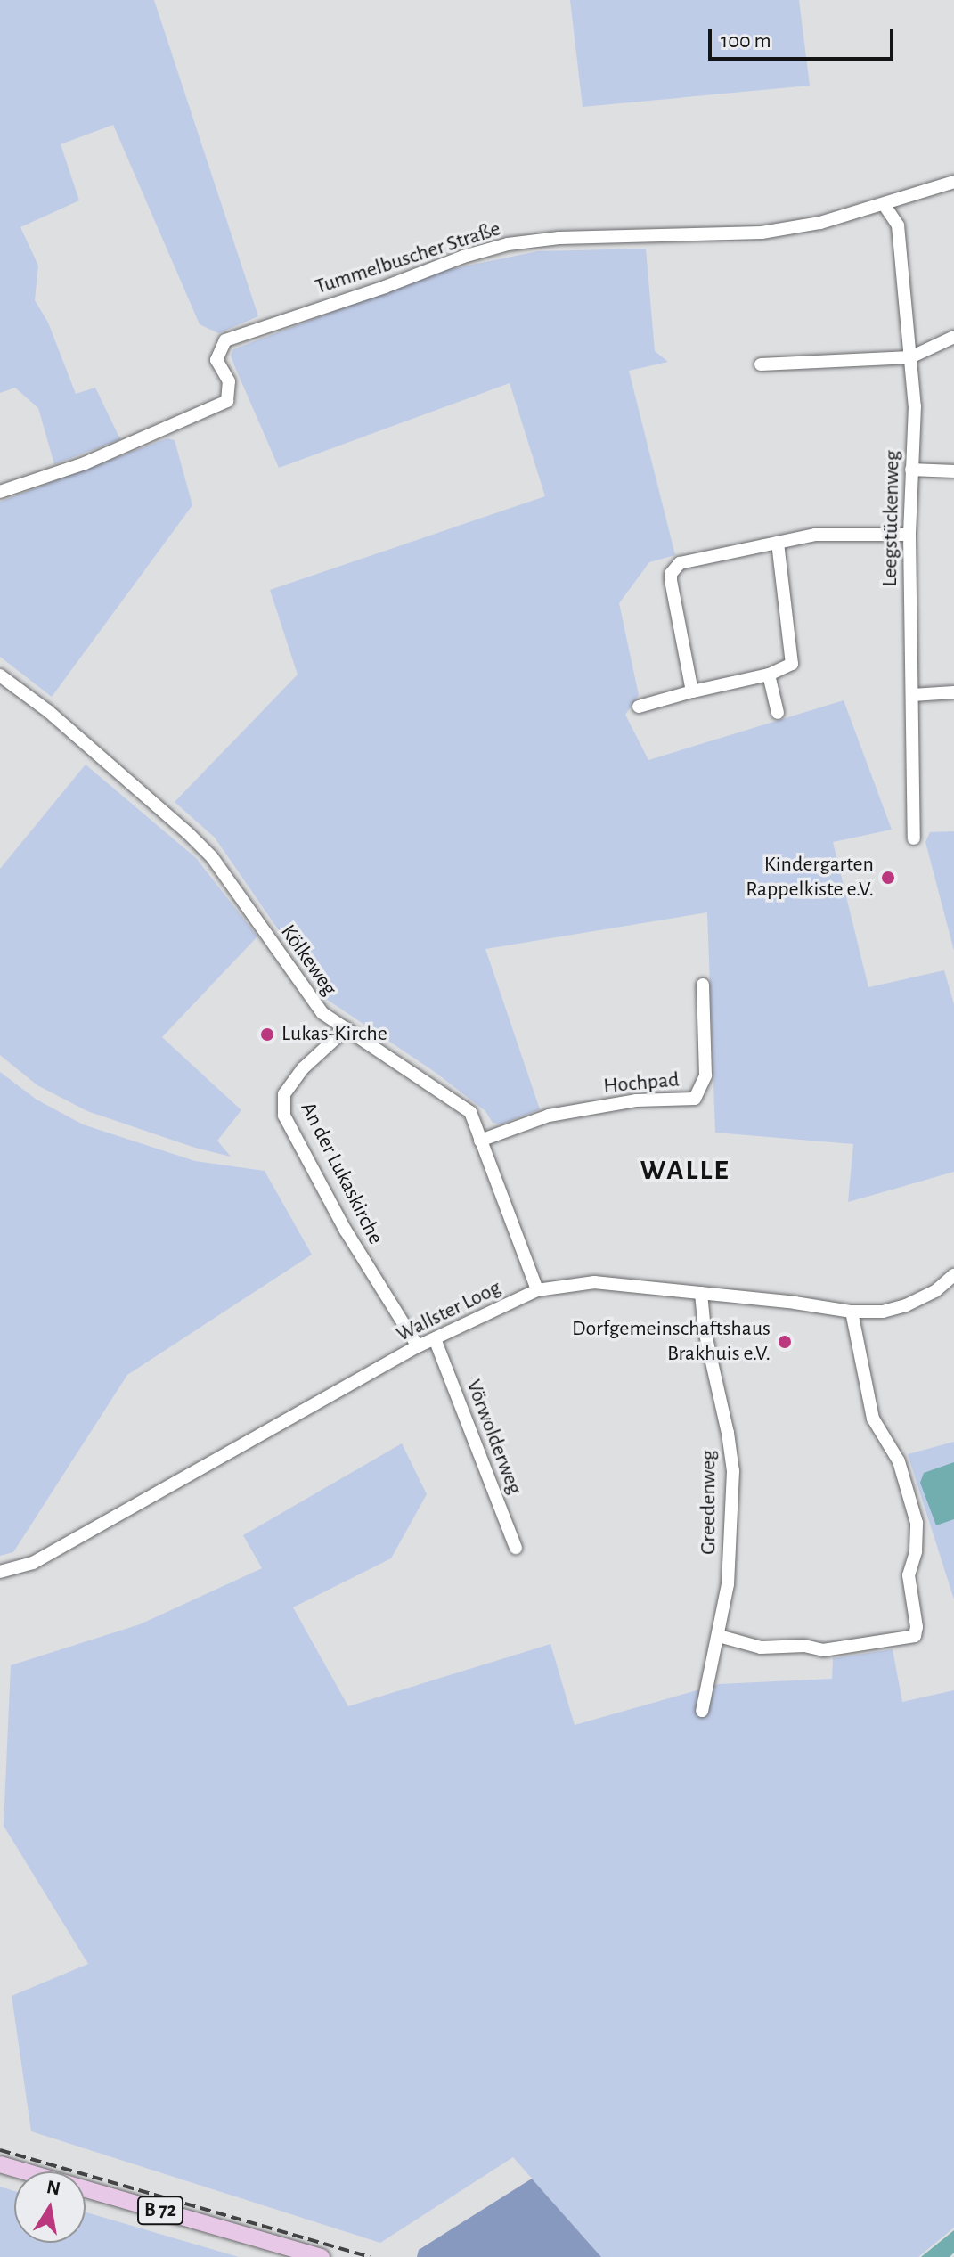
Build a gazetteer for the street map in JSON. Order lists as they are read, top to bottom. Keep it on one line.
{"streets":{"main road":["B 72"],"street":["Tummelbuscher Straße","Leegstückenweg","Kölkeweg","Hochpad","An der Lukaskirche","Wallster Loog","Vörwolderweg","Greedenweg"]},"crossings":[["Tummelbuscher Straße","Leegstückenweg"],["Kölkeweg","Hochpad"],["Kölkeweg","An der Lukaskirche"],["Kölkeweg","Wallster Loog"],["An der Lukaskirche","Wallster Loog"],["Wallster Loog","Vörwolderweg"],["Wallster Loog","Greedenweg"]],"districts":["WALLE"],"places":["Kindergarten Rappelkiste e.V.","Lukas-Kirche","Dorfgemeinschaftshaus Brakhuis e.V."],"scale_bar":"100 m","north":"top"}
